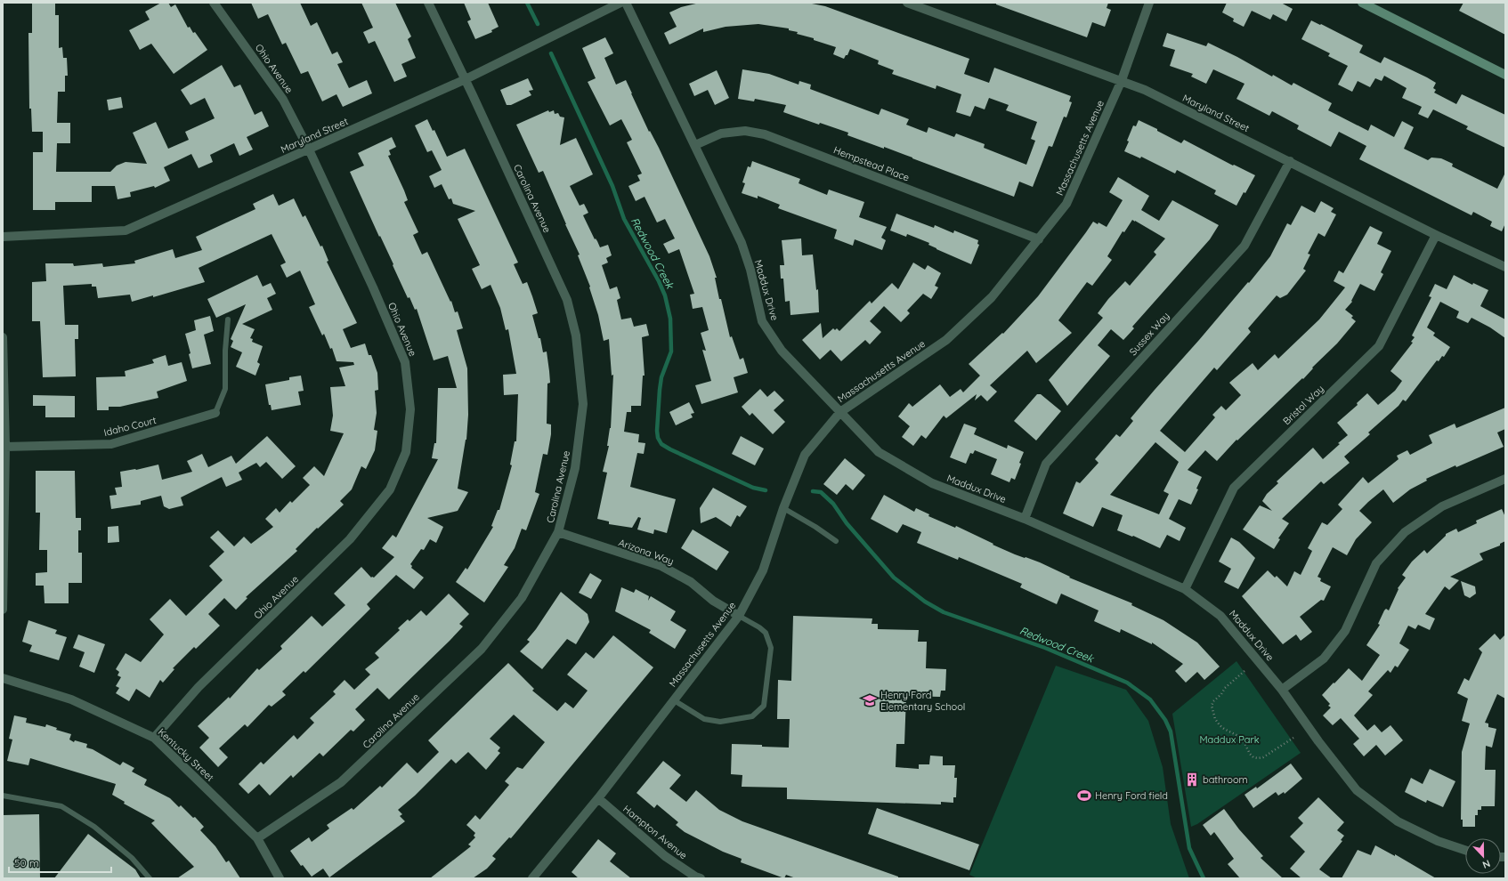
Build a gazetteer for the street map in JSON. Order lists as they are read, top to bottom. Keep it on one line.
{"streets":{"street":["Ohio Avenue","Maryland Street","Massachusetts Avenue","Hempstead Place","Carolina Avenue","Maddux Drive","Sussex Way","Bristol Way","Idaho Court","Arizona Way","Kentucky Street","Hampton Avenue"]},"crossings":[["Ohio Avenue","Maryland Street"],["Ohio Avenue","Kentucky Street"],["Maryland Street","Massachusetts Avenue"],["Maryland Street","Carolina Avenue"],["Maryland Street","Sussex Way"],["Maryland Street","Bristol Way"],["Massachusetts Avenue","Hempstead Place"],["Massachusetts Avenue","Maddux Drive"],["Massachusetts Avenue","Arizona Way"],["Massachusetts Avenue","Hampton Avenue"],["Hempstead Place","Maddux Drive"],["Carolina Avenue","Arizona Way"],["Carolina Avenue","Kentucky Street"],["Maddux Drive","Sussex Way"],["Maddux Drive","Bristol Way"]],"water":["Redwood Creek"],"parks":["Maddux Park"],"places":{"school or university":["Henry Ford Elementary School"],"building":["bathroom"],"sports":["Henry Ford field"]},"scale_bar":"50 m","north":"bottom"}
